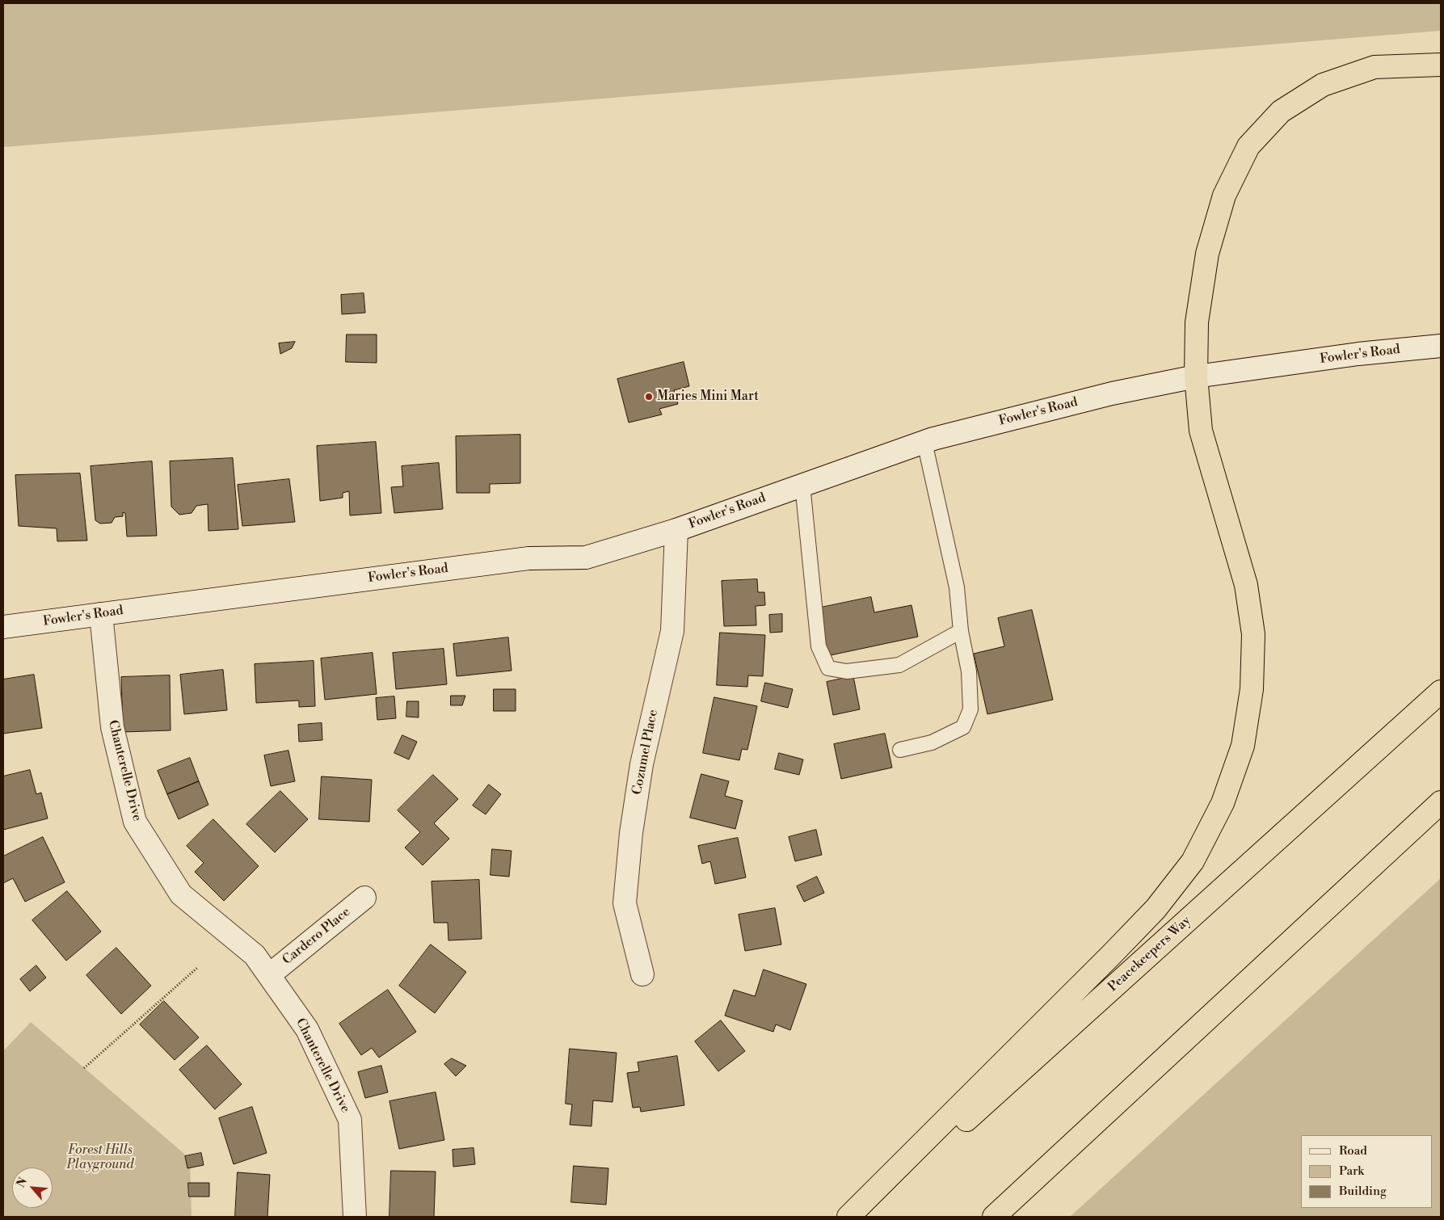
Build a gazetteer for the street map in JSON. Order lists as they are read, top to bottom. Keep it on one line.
{"streets":{"highway":["Peacekeepers Way"],"street":["Fowler's Road","Cozumel Place","Chanterelle Drive","Cardero Place"]},"crossings":[["Fowler's Road","Cozumel Place"],["Fowler's Road","Chanterelle Drive"],["Chanterelle Drive","Cardero Place"]],"parks":["Forest Hills Playground"],"places":["Maries Mini Mart"],"legend":["Road","Park","Building"],"north":"top left"}
